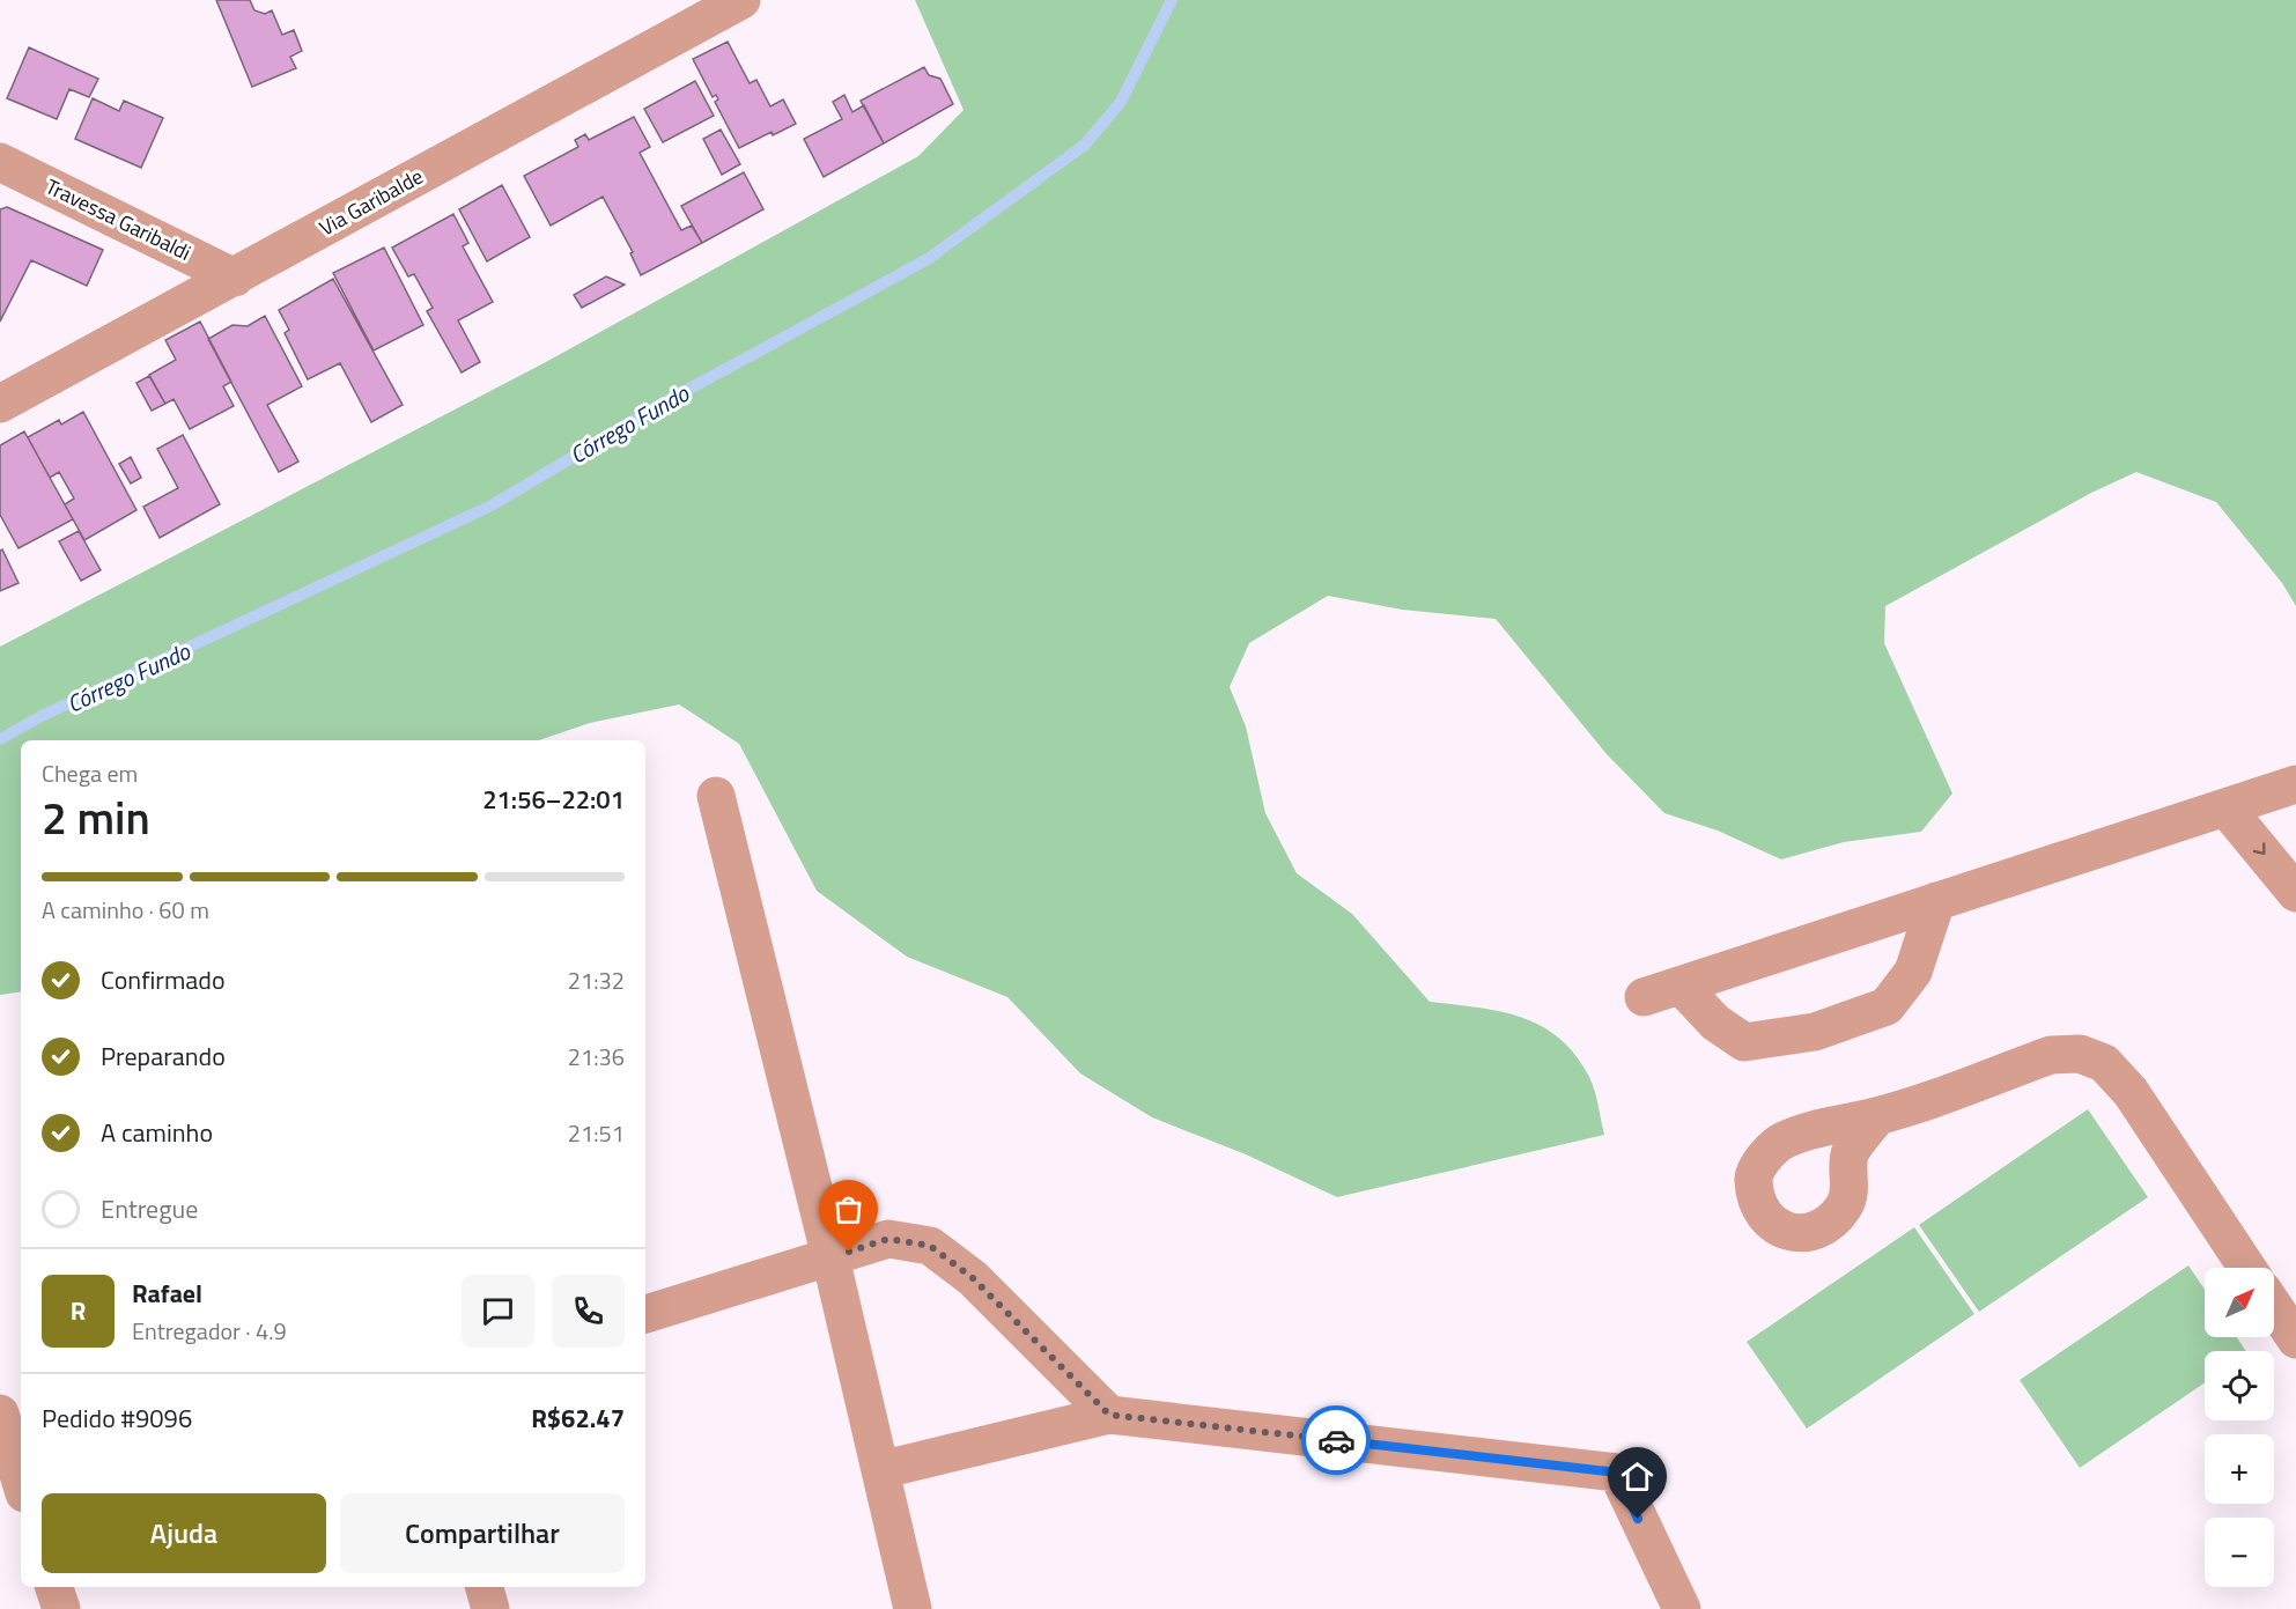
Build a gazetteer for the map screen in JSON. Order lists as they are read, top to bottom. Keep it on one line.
{"streets":{"street":["Via Garibalde","Travessa Garibaldi"]},"crossings":[["Via Garibalde","Travessa Garibaldi"]],"water":["Córrego Fundo"],"north":"top right","page":{"heading":["2 min","Chega em","21:56–22:01"],"panel":["Rafael","Entregador · 4.9","Pedido #9096","R$62.47"],"bar":"A caminho · 60 m","list":[["Confirmado","21:32"],["Preparando","21:36"],["A caminho","21:51"],"Entregue"],"map_buttons":["+","−"],"round":"R","buttons":["Ajuda","Compartilhar"]}}
